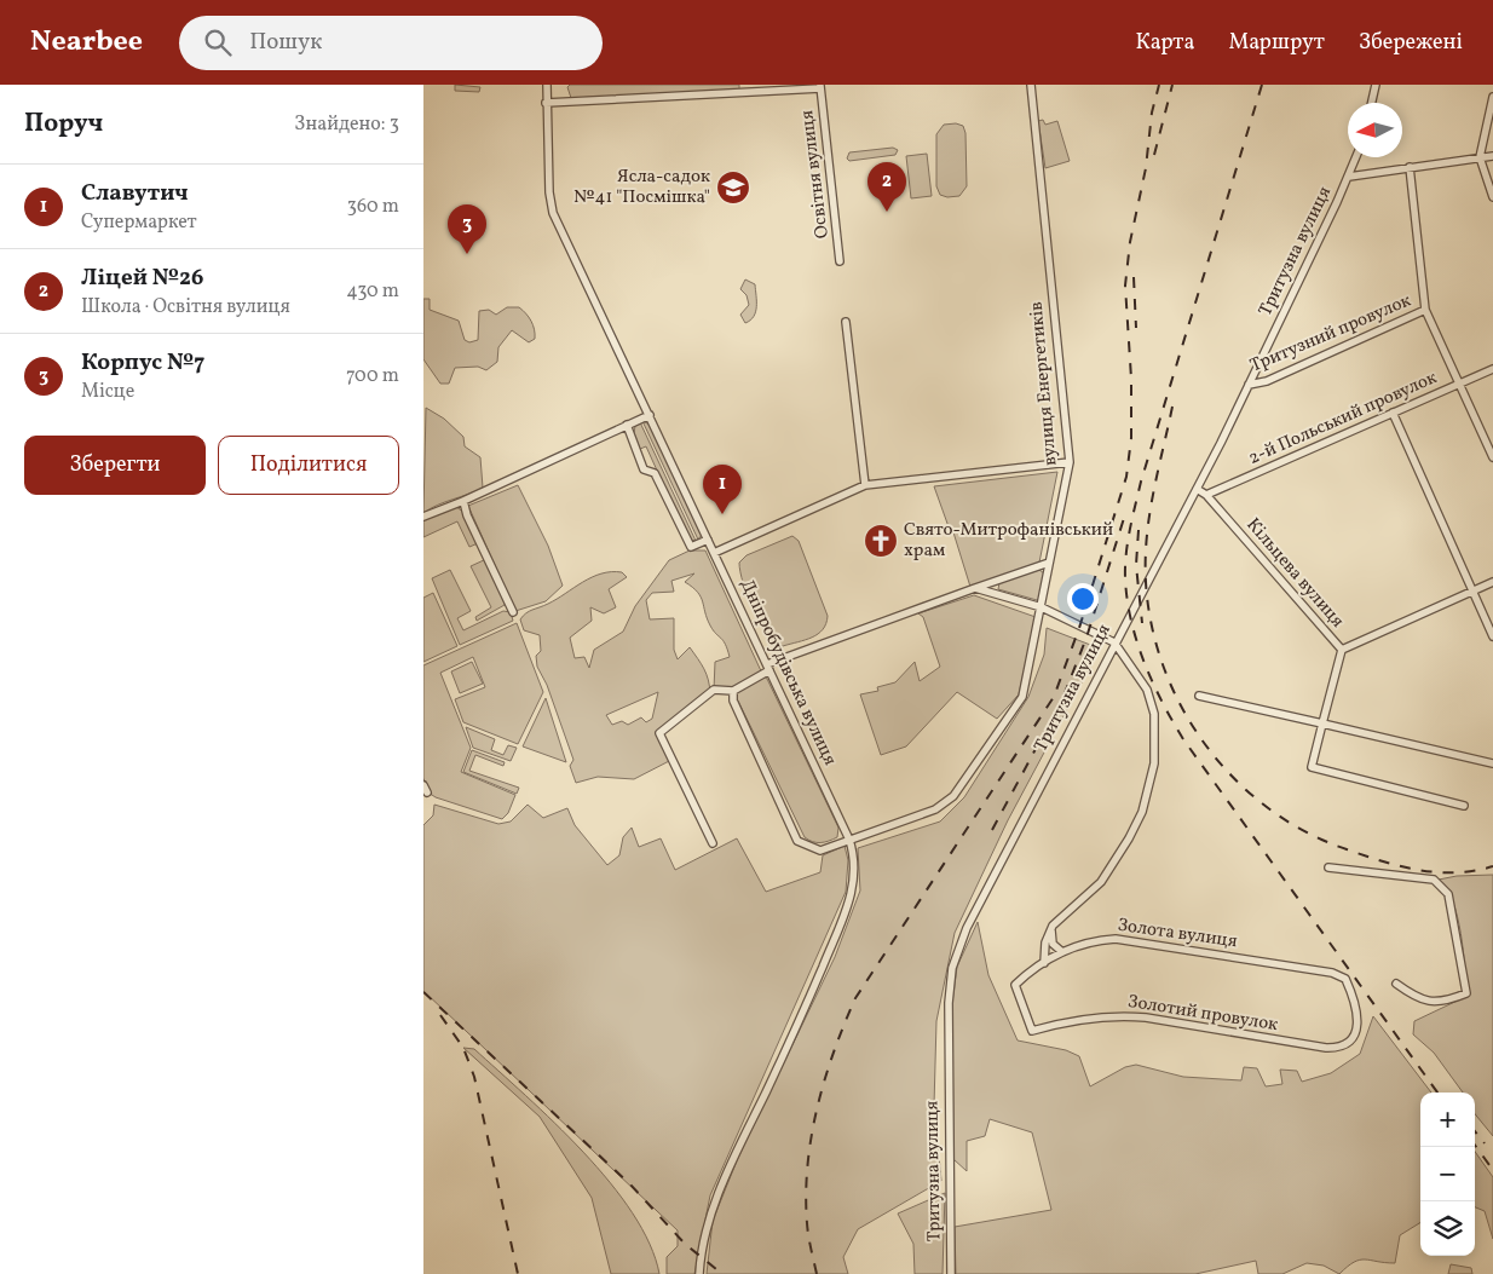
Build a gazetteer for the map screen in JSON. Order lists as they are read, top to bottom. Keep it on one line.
{"streets":{"street":["Освітня вулиця","Тритузна вулиця","Тритузний провулок","вулиця Енергетиків","2-й Польський провулок","Кільцева вулиця","Дніпробудівська вулиця","Золота вулиця","Золотий провулок"]},"crossings":[["Тритузна вулиця","Тритузний провулок"],["Тритузна вулиця","Кільцева вулиця"],["вулиця Енергетиків","Дніпробудівська вулиця"],["2-й Польський провулок","Кільцева вулиця"],["Золота вулиця","Золотий провулок"]],"places":{"school or university":["Ясла-садок №41 \"Посмішка\""],"church":["Свято-Митрофанівський храм"]},"north":"left","page":{"header":"Nearbee","search":"Пошук","nav":["Карта","Маршрут","Збережені"],"heading":["Поруч","Знайдено: 3"],"pins":["2","3","1"],"list":[{"mark":"1","name":"Славутич","note":"Супермаркет","value":"360 m"},{"mark":"2","name":"Ліцей №26","note":"Школа · Освітня вулиця","value":"430 m"},{"mark":"3","name":"Корпус №7","note":"Місце","value":"700 m"}],"buttons":["Зберегти","Поділитися"],"map_buttons":["+","−"]}}
